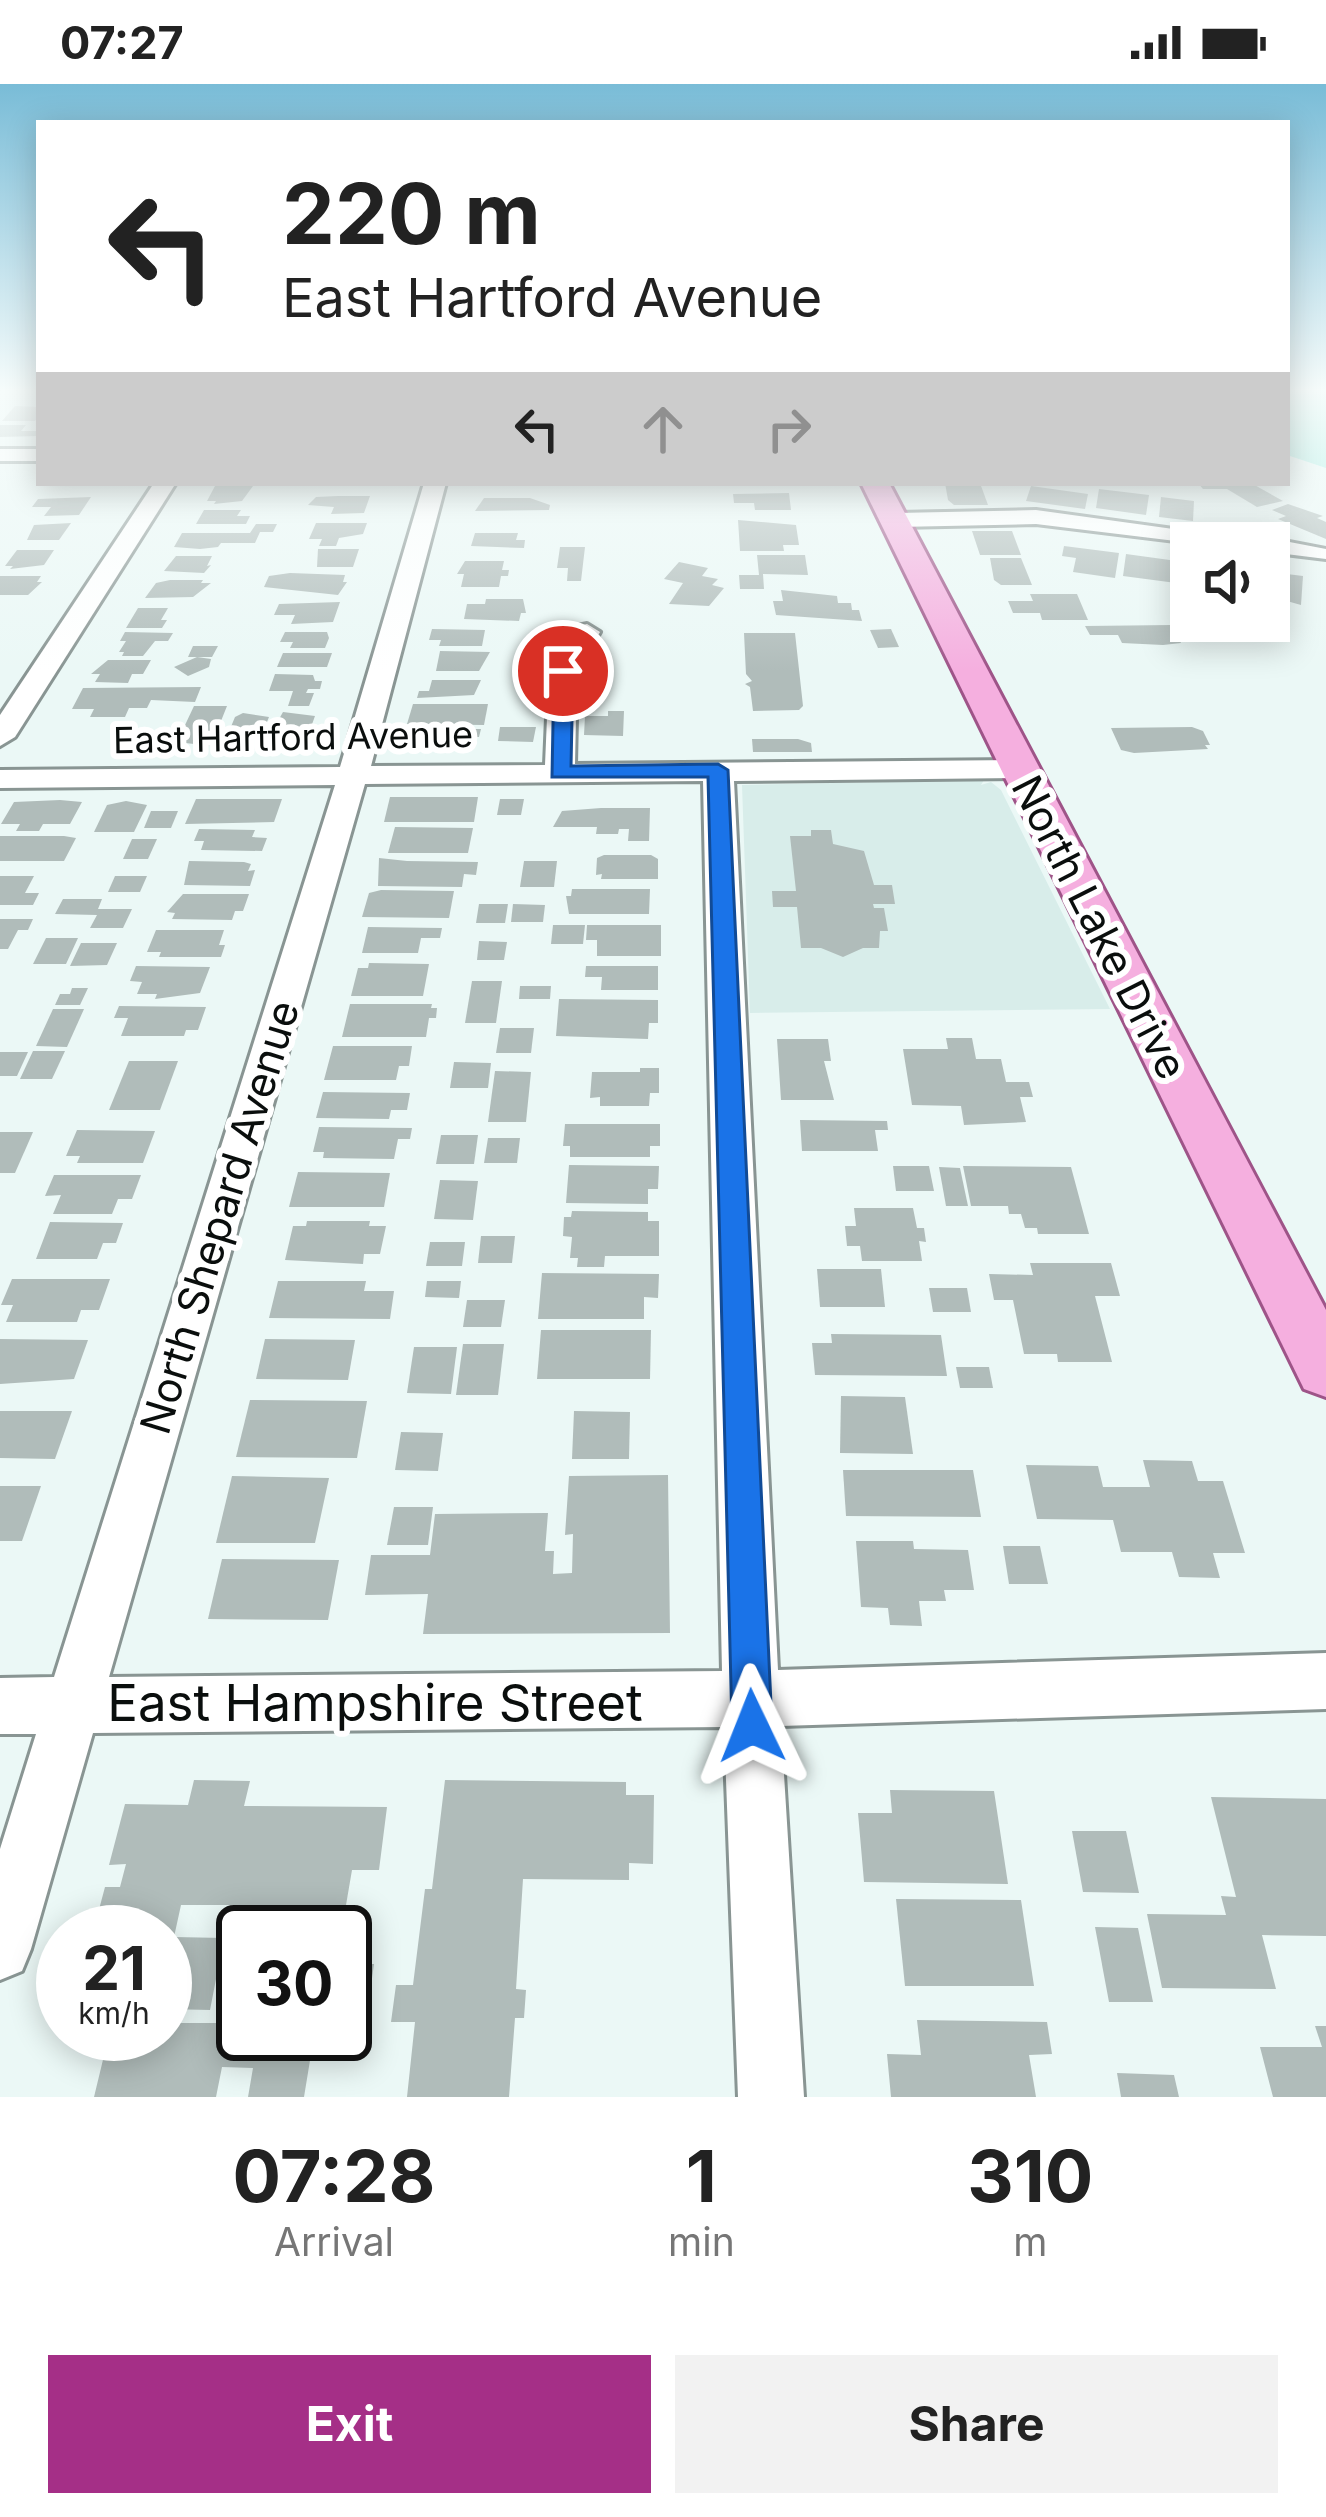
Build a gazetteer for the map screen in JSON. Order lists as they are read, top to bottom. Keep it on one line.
{"streets":{"main road":["North Lake Drive"],"street":["East Hartford Avenue","North Shepard Avenue","East Hampshire Street"]},"crossings":[["East Hartford Avenue","North Lake Drive"],["East Hartford Avenue","North Shepard Avenue"],["North Shepard Avenue","East Hampshire Street"]],"page":{"status":"07:27","turn":["220 m","East Hartford Avenue"],"speed":"21 km/h","limit":"30","eta":["07:28","Arrival","1","min","310","m"],"buttons":["Exit","Share"]}}
